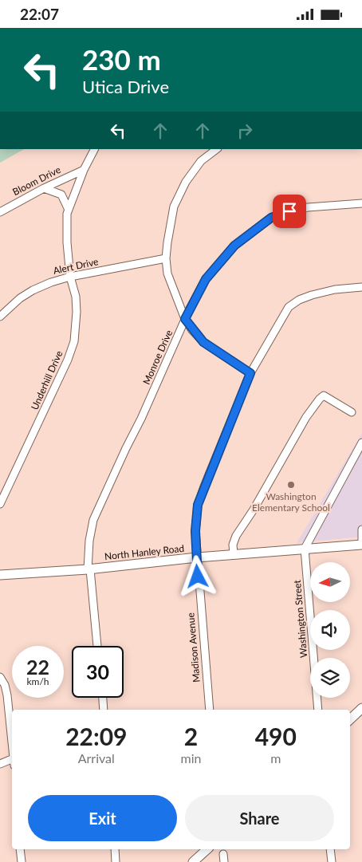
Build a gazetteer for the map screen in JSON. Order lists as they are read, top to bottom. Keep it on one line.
{"streets":{"main road":["North Hanley Road"],"street":["Bloom Drive","Alert Drive","Monroe Drive","Underhill Drive","Washington Street","Madison Avenue"]},"crossings":[["Bloom Drive","Underhill Drive"],["Alert Drive","Underhill Drive"],["Monroe Drive","North Hanley Road"],["North Hanley Road","Washington Street"],["North Hanley Road","Madison Avenue"]],"places":["Washington Elementary School"],"north":"left","page":{"status":"22:07","turn":["230 m","Utica Drive"],"speed":"22 km/h","limit":"30","eta":["22:09","Arrival","2","min","490","m"],"buttons":["Exit","Share"]}}
